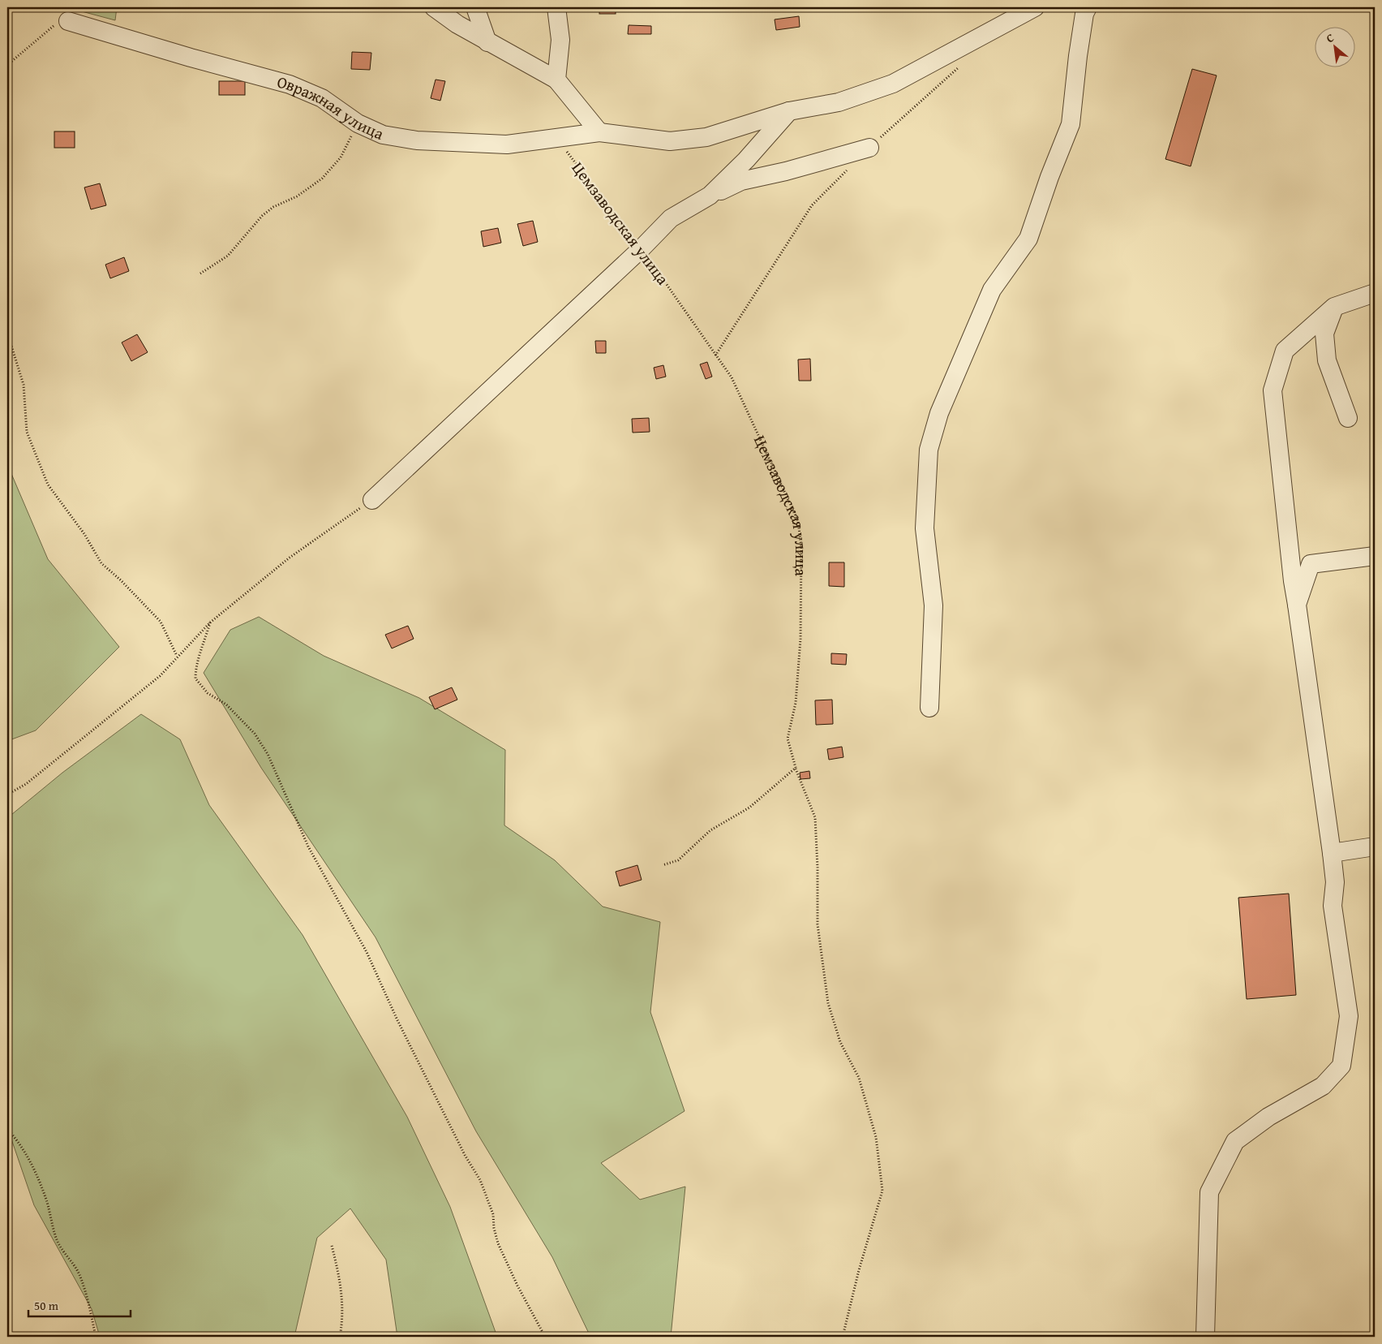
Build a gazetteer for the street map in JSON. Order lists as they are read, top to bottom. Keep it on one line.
{"streets":{"street":["Овражная улица"],"path":["Цемзаводская улица"]},"crossings":[["Овражная улица","Цемзаводская улица"]],"scale_bar":"50 m","north":"top left"}
